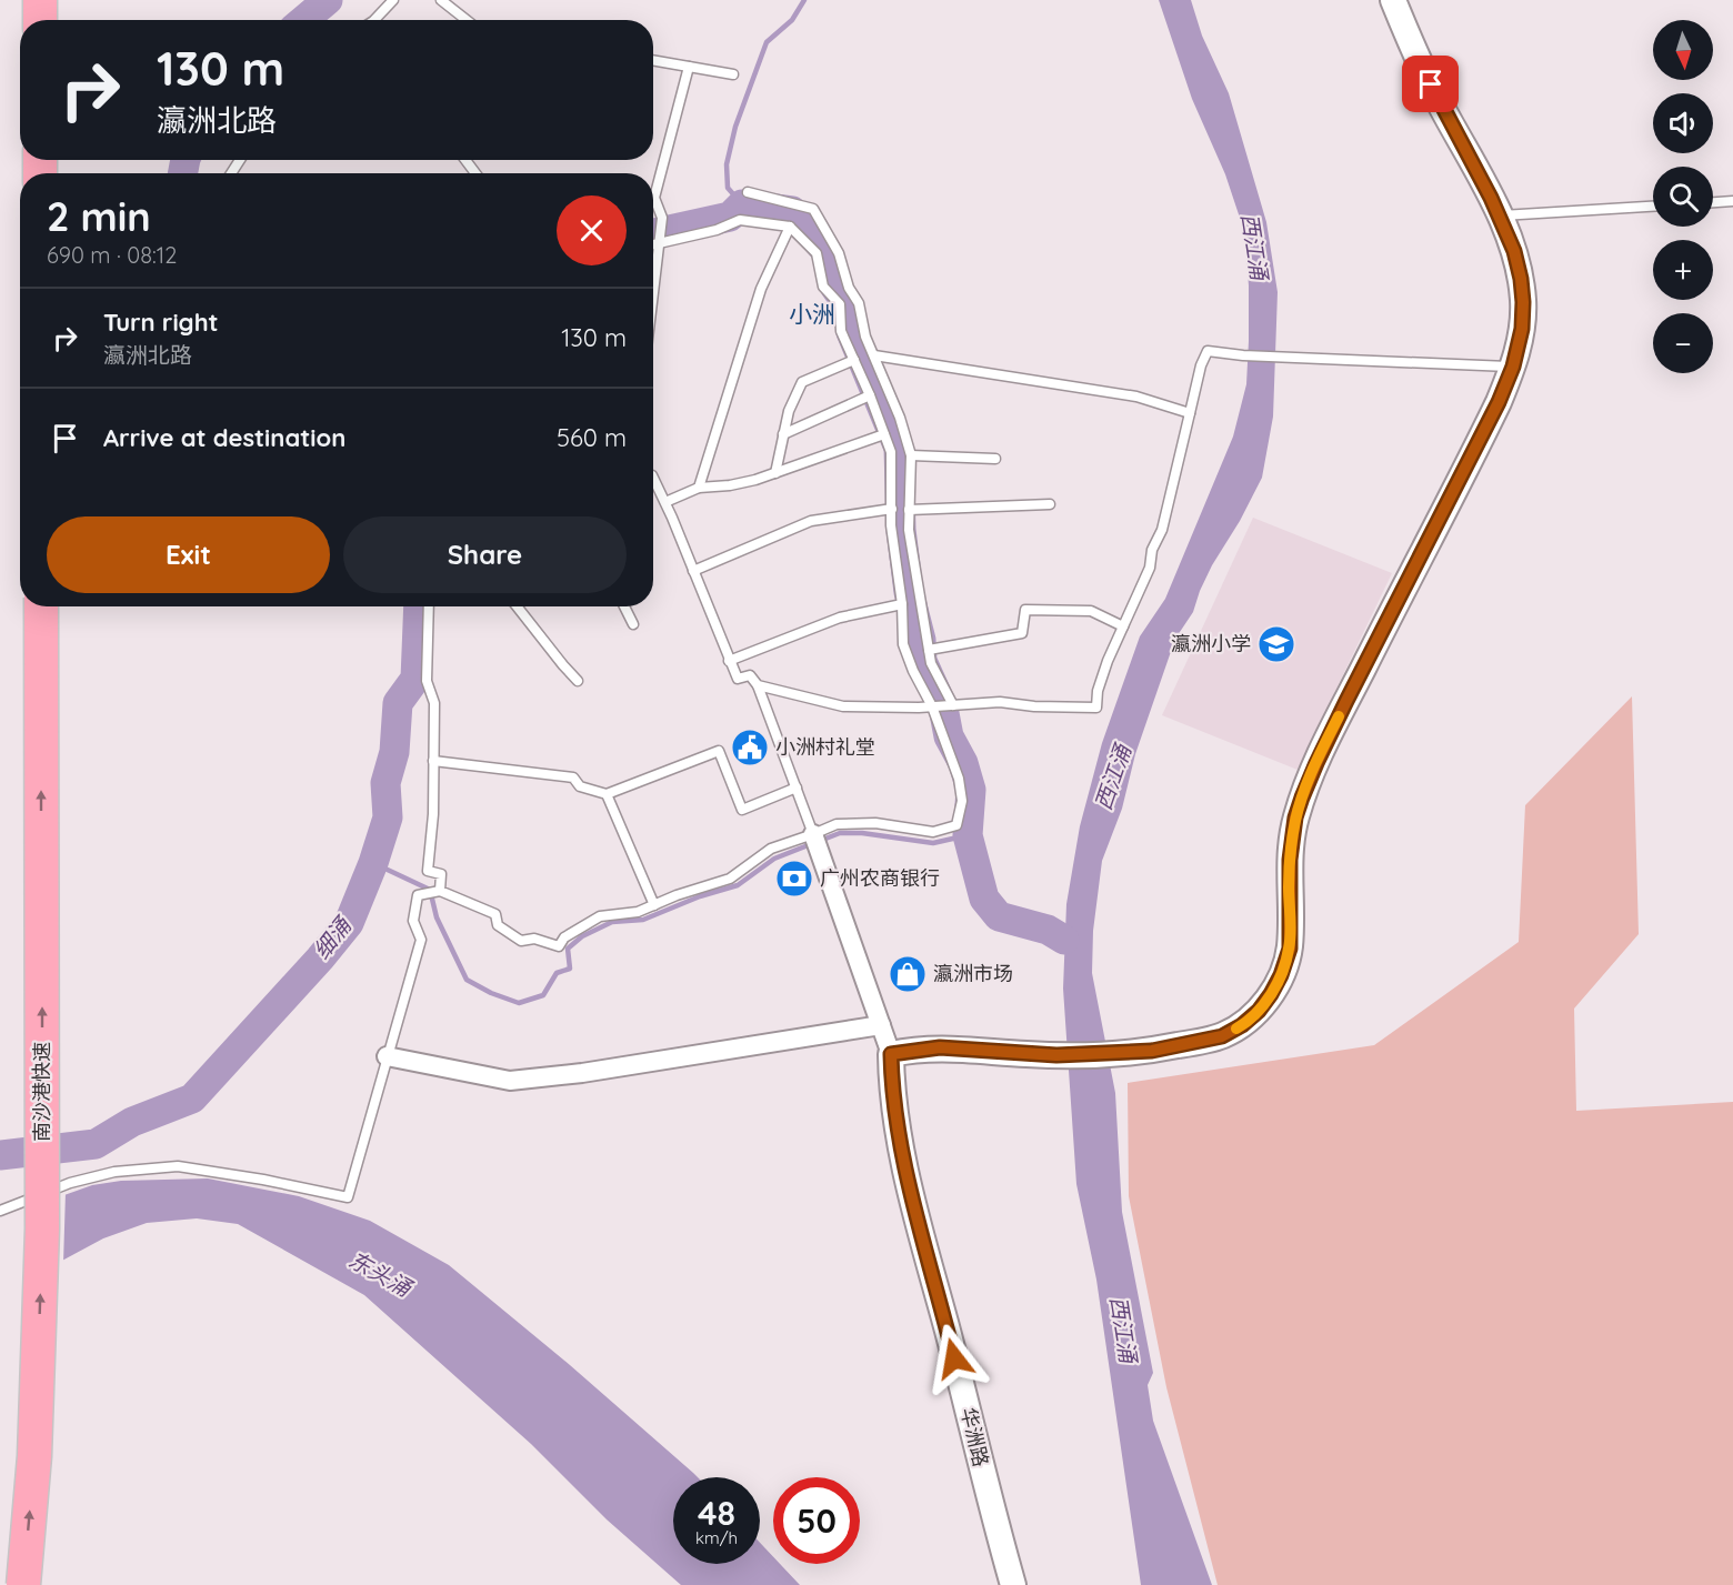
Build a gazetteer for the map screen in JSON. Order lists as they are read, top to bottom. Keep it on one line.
{"streets":{"highway":["南沙港快速"],"main road":["华洲路"]},"one_way":["南沙港快速"],"districts":["小洲"],"water":["西江涌","细涌","东头涌"],"places":{"school or university":["瀛洲小学"],"public building":["小洲村礼堂"],"bank":["广州农商银行"],"shop":["瀛洲市场"]},"north":"bottom","page":{"map_buttons":["+","−"],"turn":["130 m","瀛洲北路"],"heading":["2 min","690 m · 08:12"],"list":[{"name":"Turn right","note":"瀛洲北路","value":"130 m"},{"name":"Arrive at destination","value":"560 m"}],"buttons":["Exit","Share"],"speed":"48 km/h","limit":"50"}}
